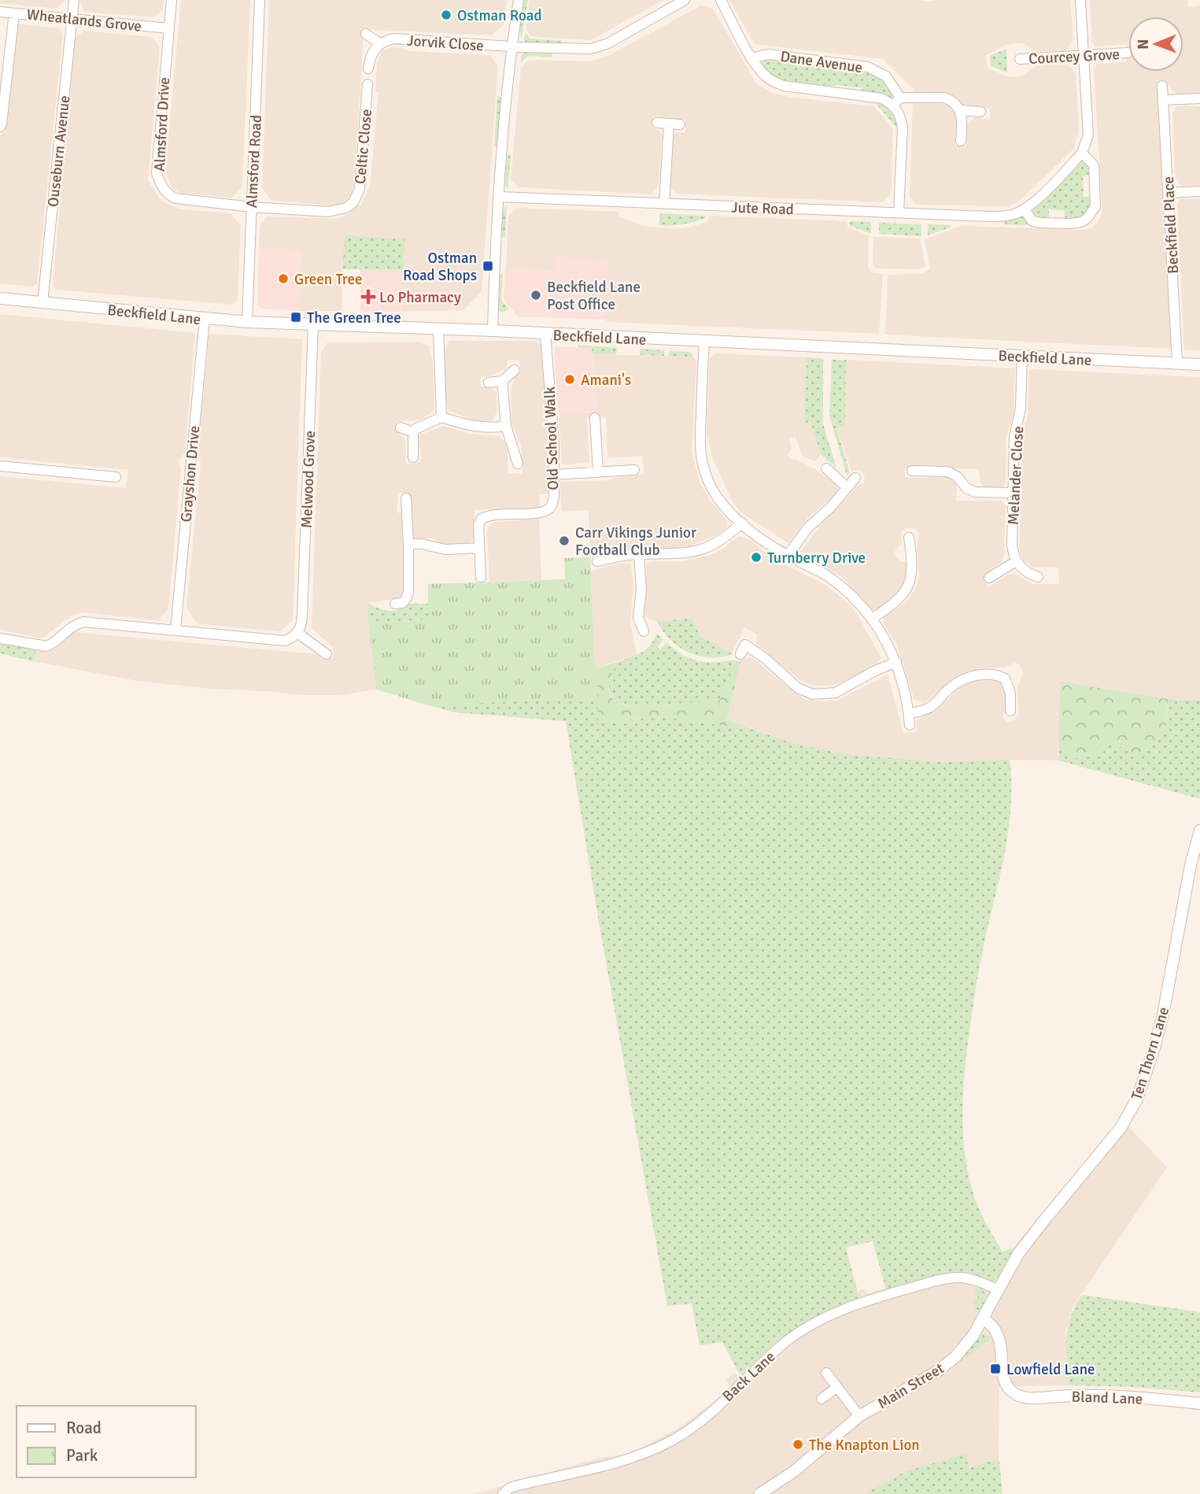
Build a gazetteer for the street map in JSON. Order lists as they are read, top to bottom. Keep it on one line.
{"streets":{"street":["Wheatlands Grove","Jorvik Close","Courcey Grove","Dane Avenue","Almsford Drive","Celtic Close","Ouseburn Avenue","Almsford Road","Jute Road","Beckfield Place","Beckfield Lane","Old School Walk","Grayshon Drive","Melander Close","Melwood Grove","Ten Thorn Lane","Back Lane","Main Street","Bland Lane"]},"crossings":[["Wheatlands Grove","Almsford Drive"],["Wheatlands Grove","Ouseburn Avenue"],["Dane Avenue","Jute Road"],["Almsford Drive","Celtic Close"],["Almsford Drive","Almsford Road"],["Celtic Close","Almsford Road"],["Ouseburn Avenue","Beckfield Lane"],["Almsford Road","Beckfield Lane"],["Beckfield Place","Beckfield Lane"],["Beckfield Lane","Old School Walk"],["Beckfield Lane","Grayshon Drive"],["Beckfield Lane","Melander Close"],["Beckfield Lane","Melwood Grove"],["Ten Thorn Lane","Main Street"],["Back Lane","Main Street"],["Main Street","Bland Lane"]],"places":{"other":["Ostman Road","Green Tree","Beckfield Lane Post Office","Amani's","Carr Vikings Junior Football Club","Turnberry Drive","The Knapton Lion"],"transit":["Ostman Road Shops","The Green Tree","Lowfield Lane"],"health":["Lo Pharmacy"]},"legend":["Road","Park"],"north":"left"}
